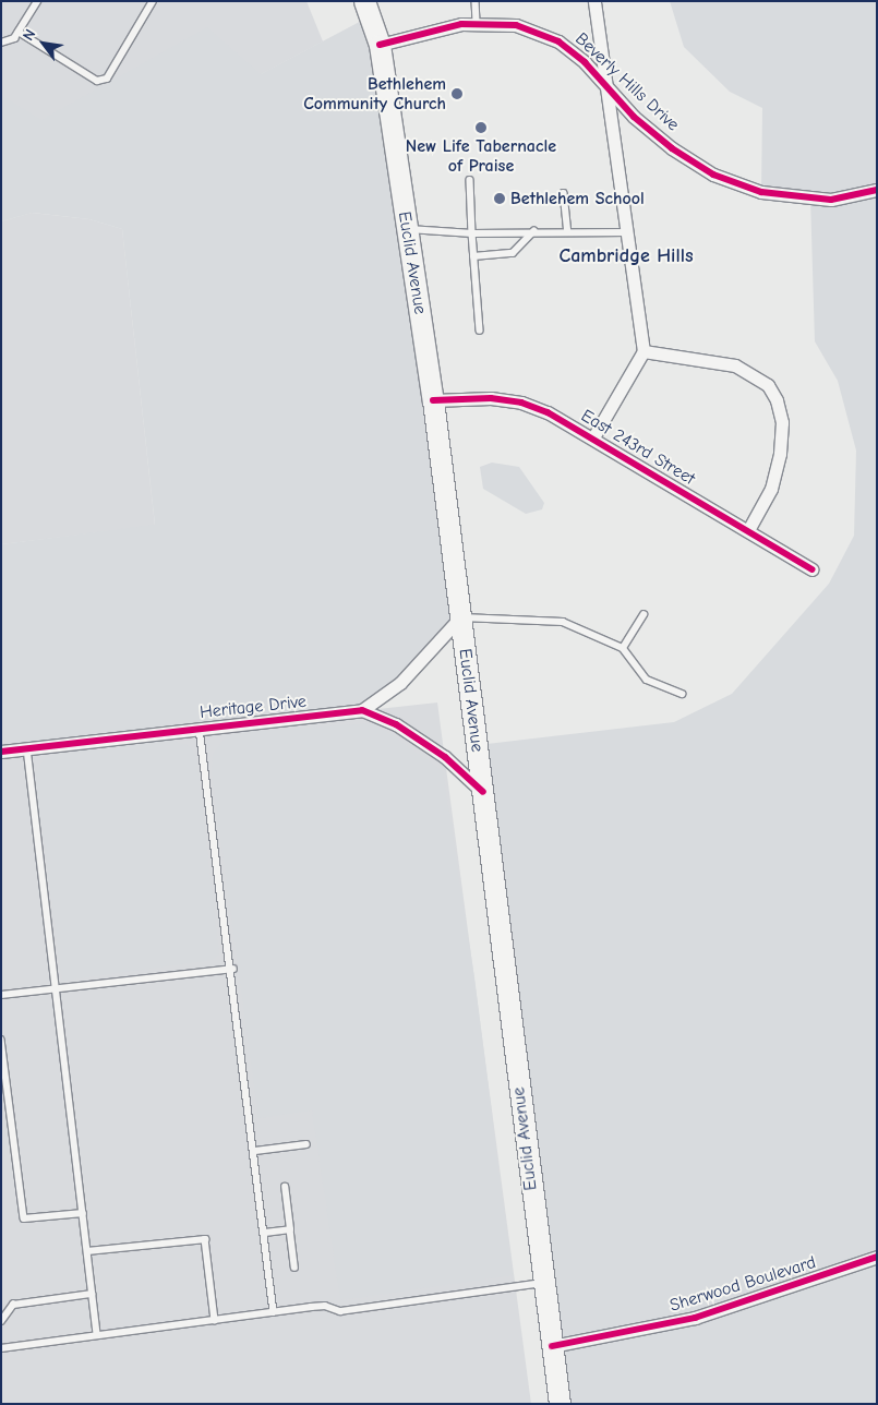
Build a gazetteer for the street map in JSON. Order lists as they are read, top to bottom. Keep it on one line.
{"streets":{"main road":["Euclid Avenue"],"street":["Beverly Hills Drive","East 243rd Street","Heritage Drive","Sherwood Boulevard"]},"crossings":[["Beverly Hills Drive","Euclid Avenue"],["Euclid Avenue","East 243rd Street"],["Euclid Avenue","Heritage Drive"],["Euclid Avenue","Sherwood Boulevard"]],"districts":["Cambridge Hills"],"places":["Bethlehem Community Church","New Life Tabernacle of Praise","Bethlehem School"],"north":"top left"}
